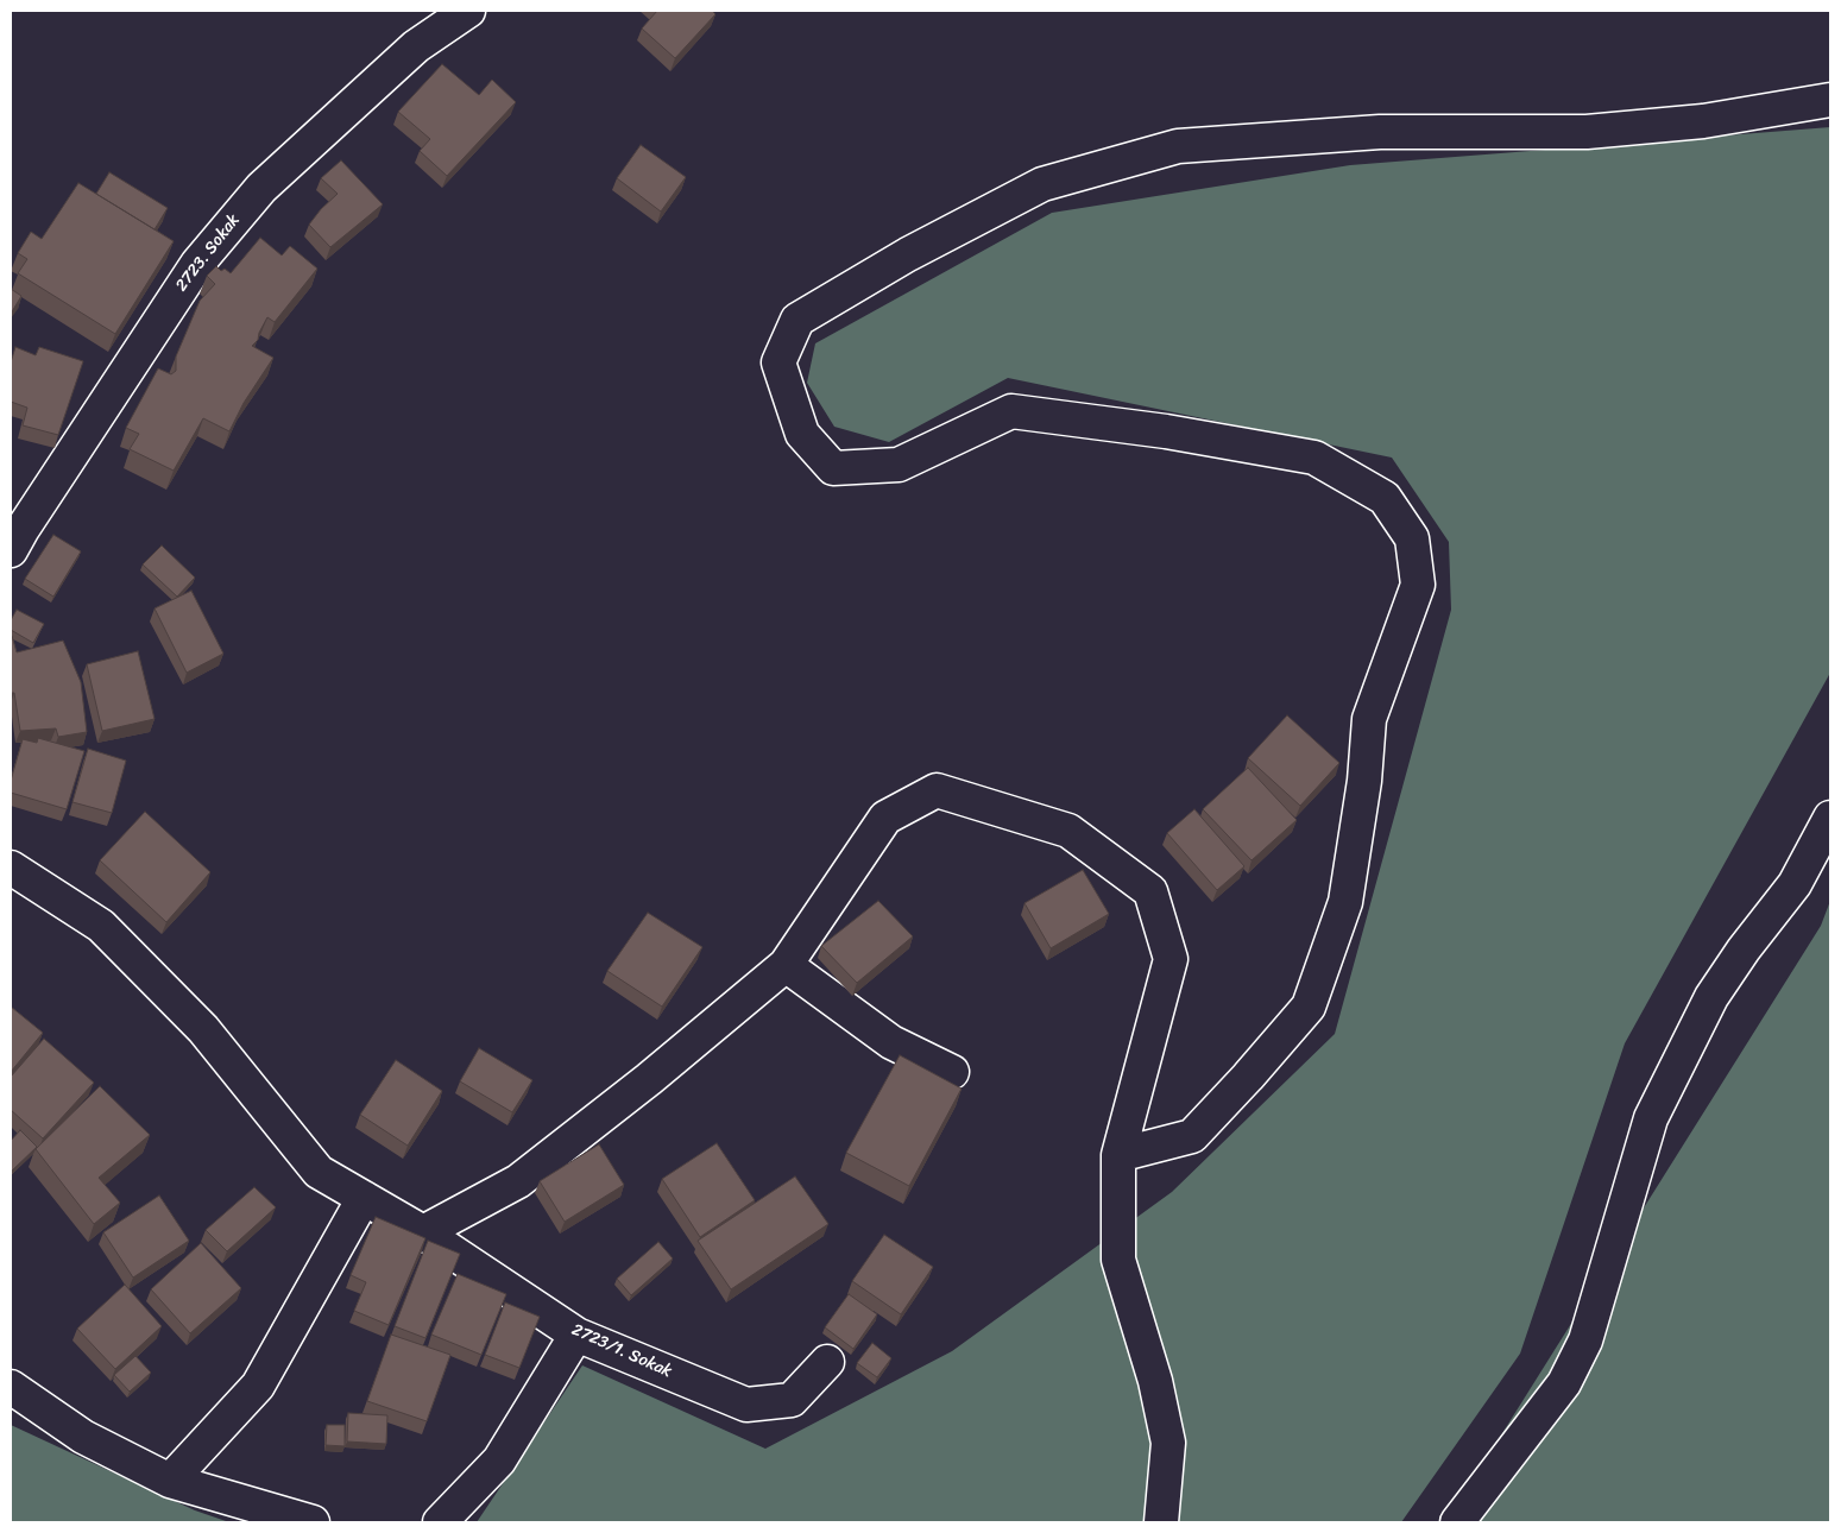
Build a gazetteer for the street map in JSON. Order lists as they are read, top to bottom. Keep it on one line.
{"streets":{"street":["2723. Sokak","2723/1. Sokak"]}}
